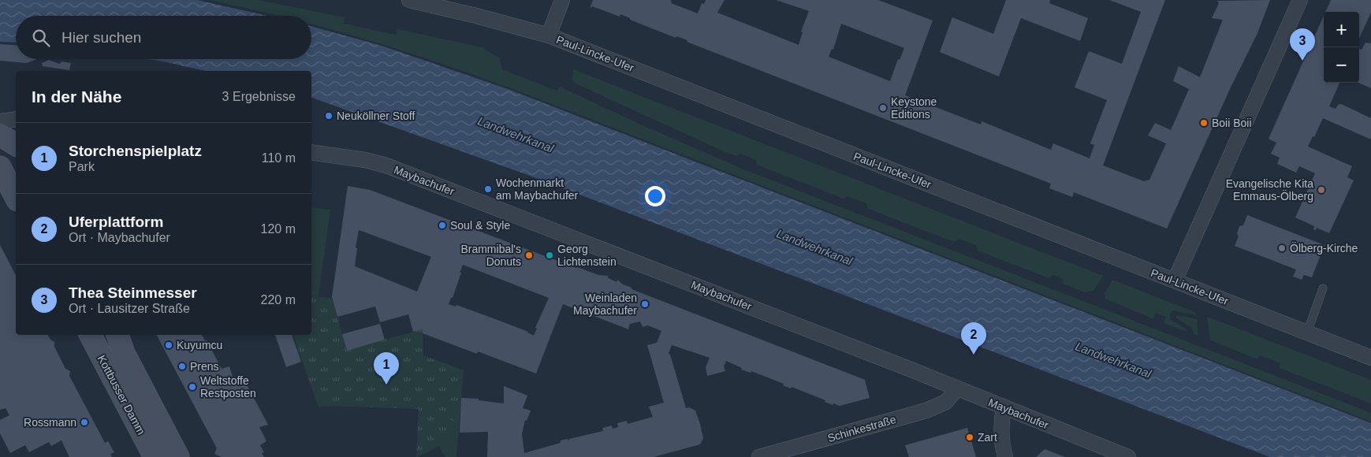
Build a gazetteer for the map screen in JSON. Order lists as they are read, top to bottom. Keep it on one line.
{"streets":{"main road":["Kottbusser Damm"],"street":["Paul-Lincke-Ufer","Maybachufer","Schinkestraße"]},"crossings":[["Maybachufer","Schinkestraße"]],"water":["Landwehrkanal"],"places":["Keystone Editions","Neuköllner Stoff","Boii Boii","Wochenmarkt am Maybachufer","Evangelische Kita Emmaus-Ölberg","Soul & Style","Ölberg-Kirche","Brammibal's Donuts","Georg Lichtenstein","Weinladen Maybachufer","Kuyumcu","Prens","Weltstoffe Restposten","Rossmann","Zart"],"page":{"map_buttons":["+","−"],"search":"Hier suchen","pins":["3","2","1"],"heading":["In der Nähe","3 Ergebnisse"],"list":[{"mark":"1","name":"Storchenspielplatz","note":"Park","value":"110 m"},{"mark":"2","name":"Uferplattform","note":"Ort · Maybachufer","value":"120 m"},{"mark":"3","name":"Thea Steinmesser","note":"Ort · Lausitzer Straße","value":"220 m"}]}}
